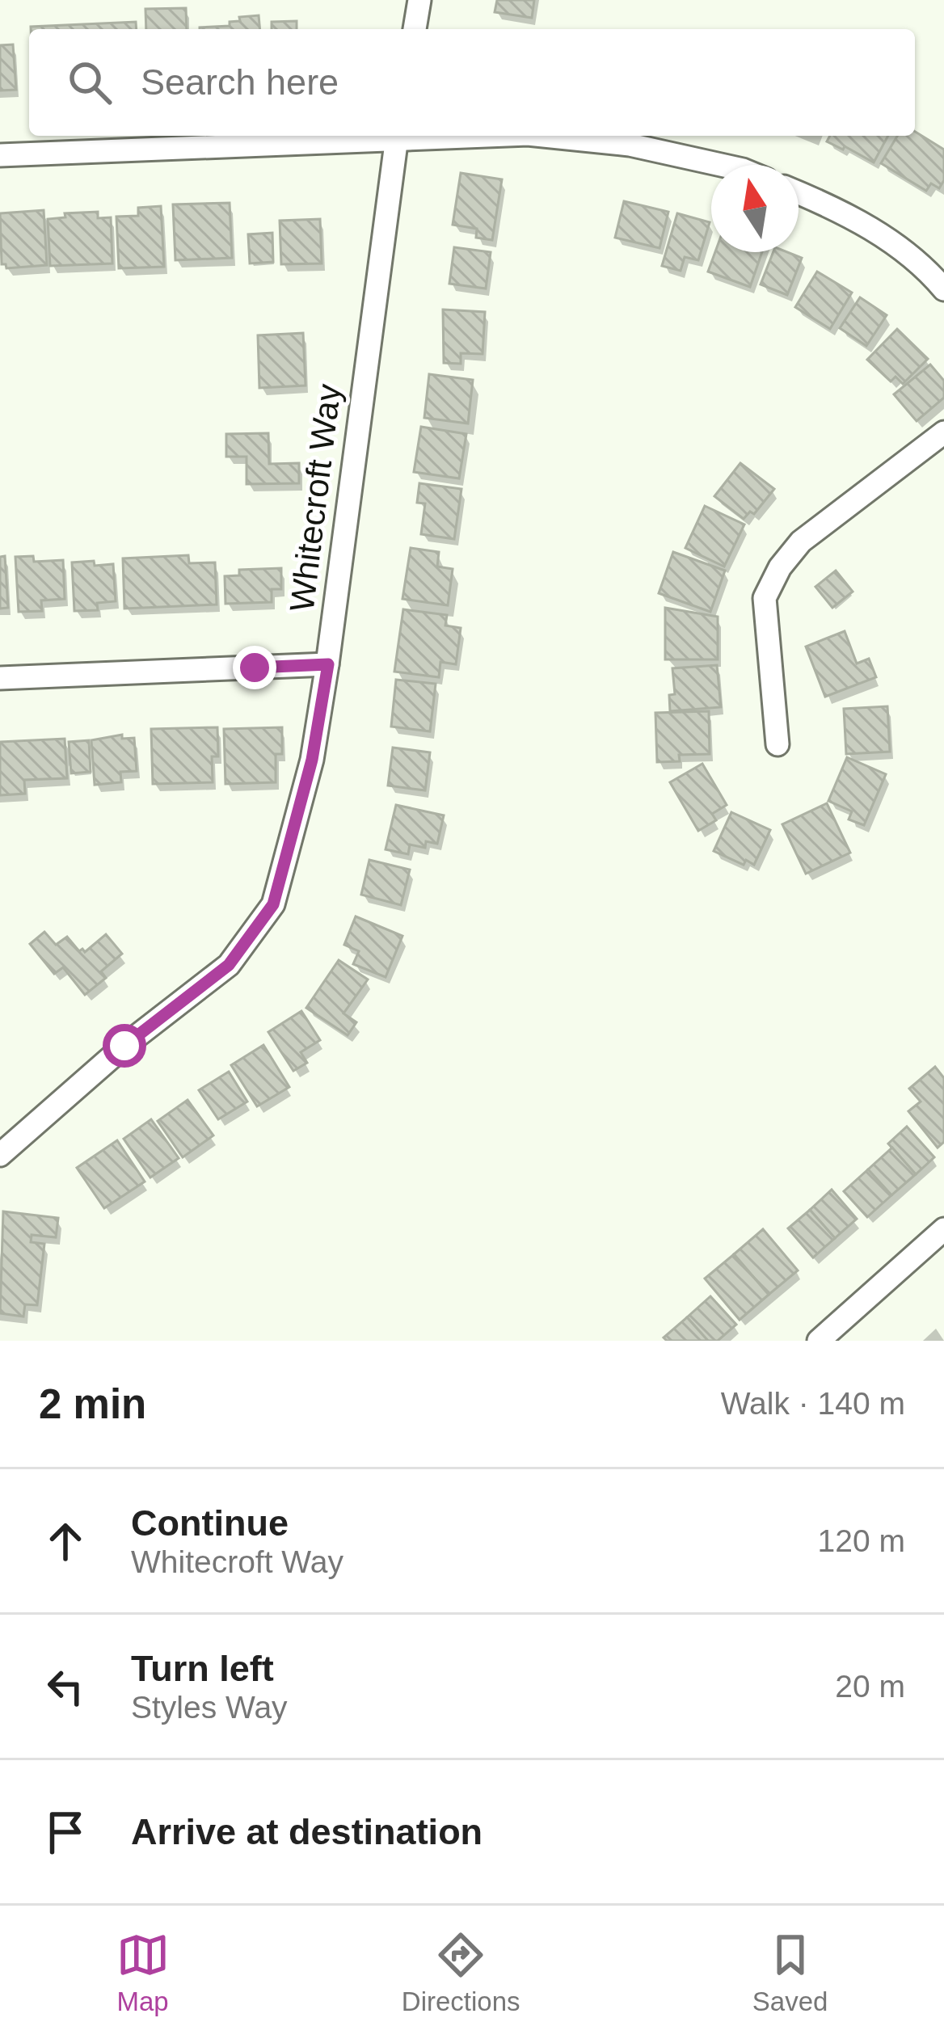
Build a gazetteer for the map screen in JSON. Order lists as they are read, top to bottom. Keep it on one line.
{"streets":{"street":["Whitecroft Way"]},"north":"top","page":{"search":"Search here","heading":["2 min","Walk · 140 m"],"list":[["Continue","Whitecroft Way","120 m"],["Turn left","Styles Way","20 m"],"Arrive at destination"],"nav":["Map","Directions","Saved"]}}
